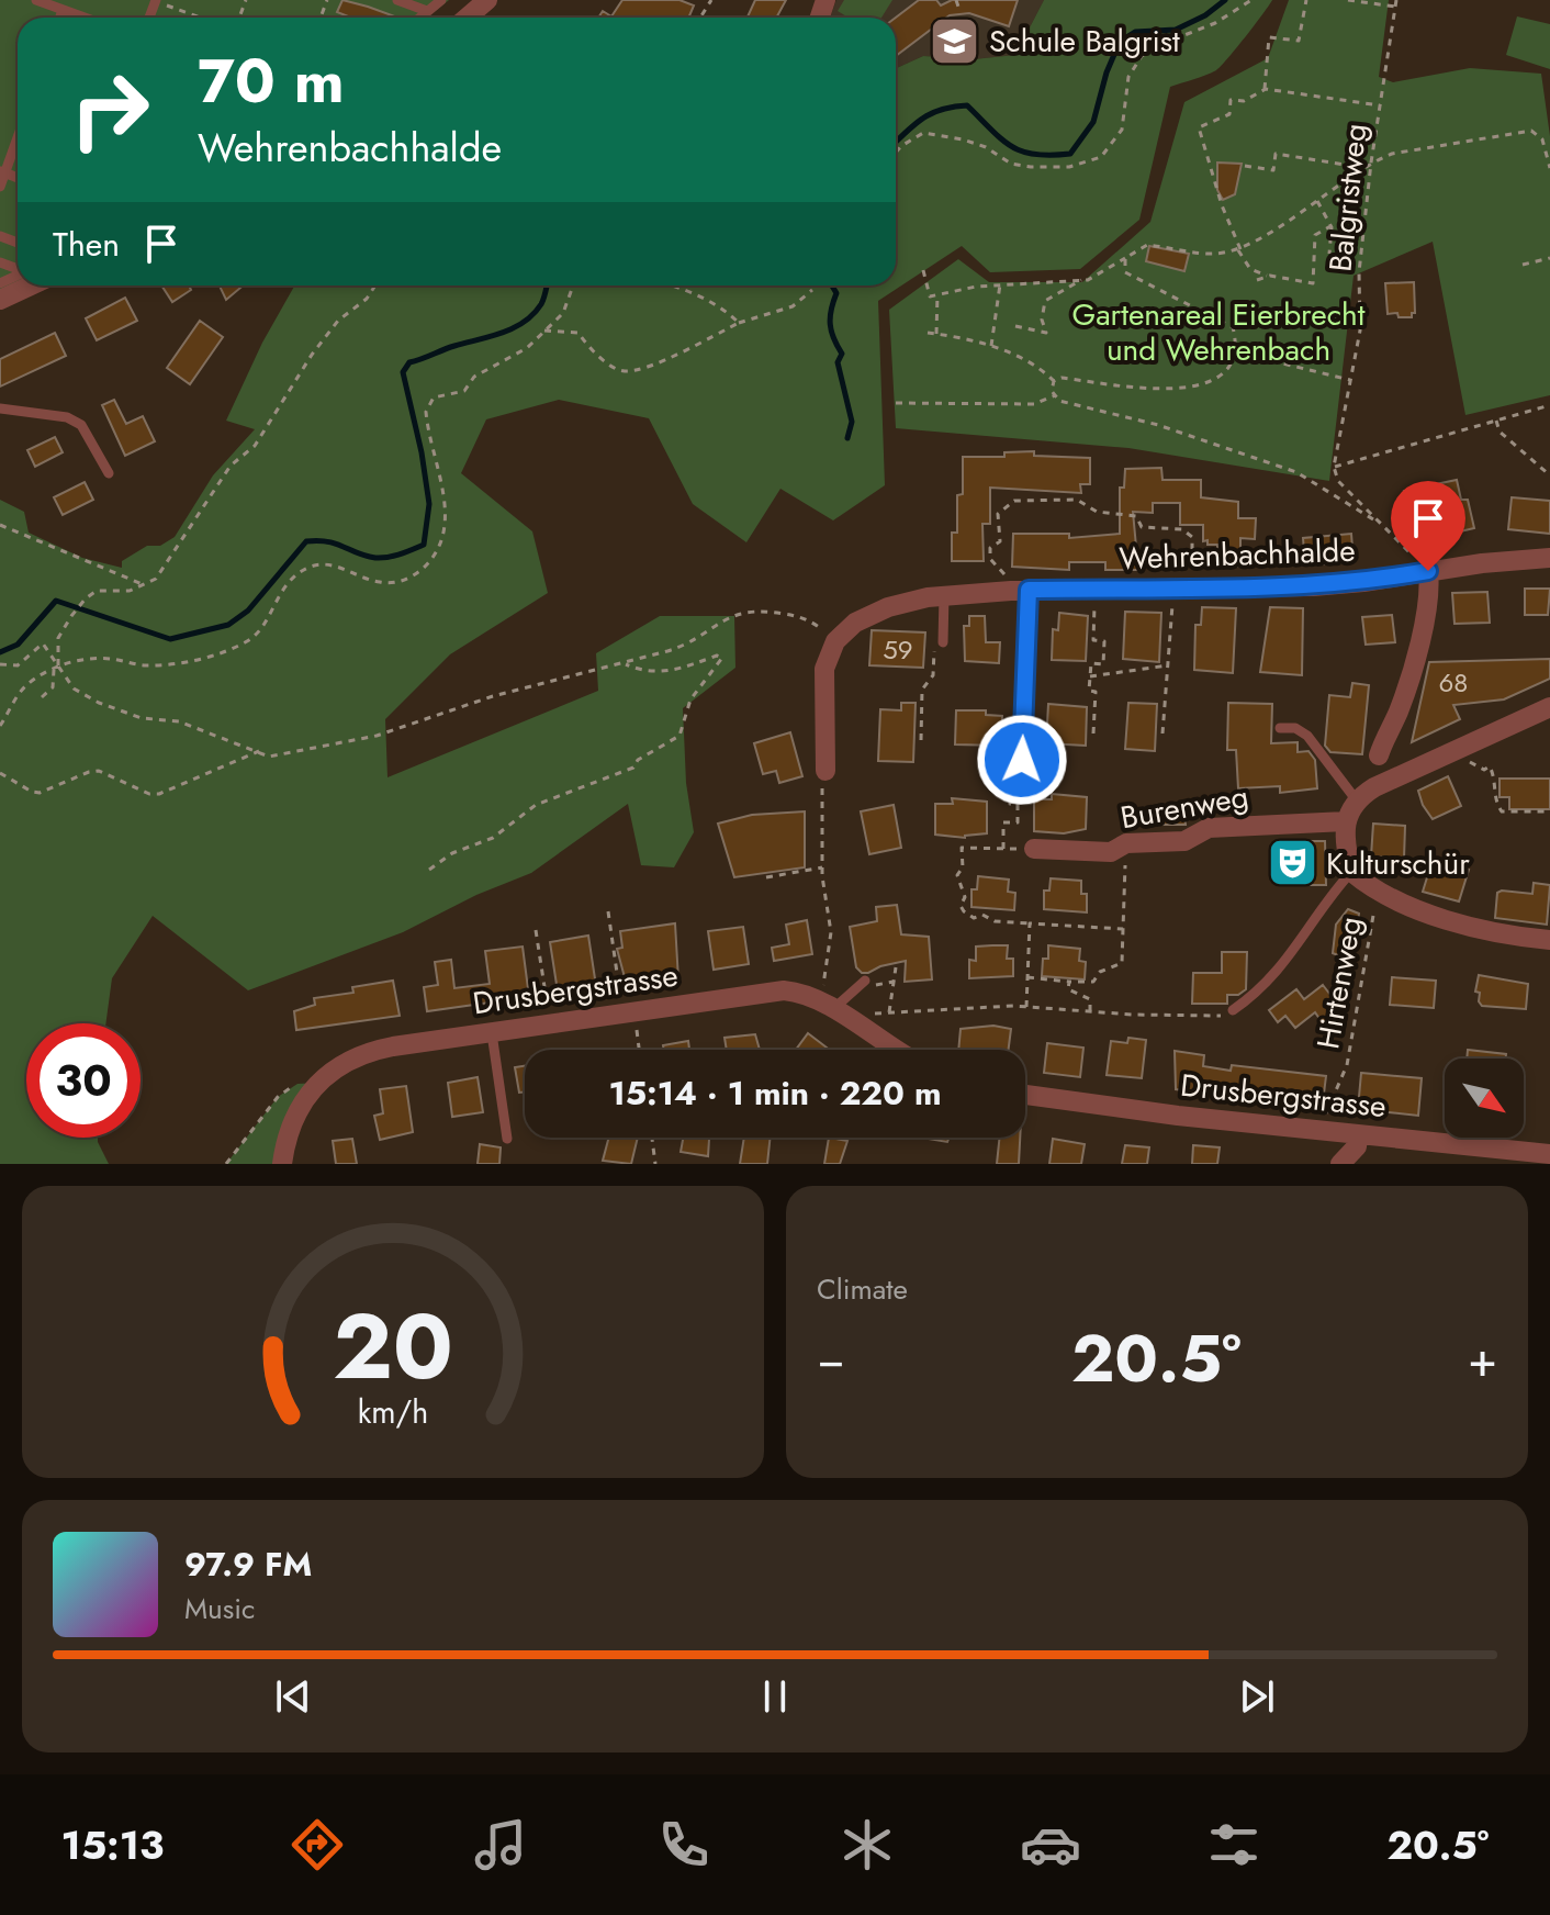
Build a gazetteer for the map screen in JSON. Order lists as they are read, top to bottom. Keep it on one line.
{"streets":{"street":["Wehrenbachhalde","Burenweg","Drusbergstrasse"],"path":["Balgristweg","Hirtenweg"]},"crossings":[["Hirtenweg","Drusbergstrasse"]],"parks":["Gartenareal Eierbrecht und Wehrenbach"],"places":{"school or university":["Schule Balgrist"],"theatre":["Kulturschür"]},"house_numbers":["59","68"],"north":"bottom right","page":{"turn":["70 m","Wehrenbachhalde"],"then":"Then","limit":"30","trip":"15:14 · 1 min · 220 m","tile":"Climate","heat":["−","20.5°","+"],"song":["97.9 FM","Music"],"tabs":["15:13","20.5°"],"gauge":["20","km/h"]}}
